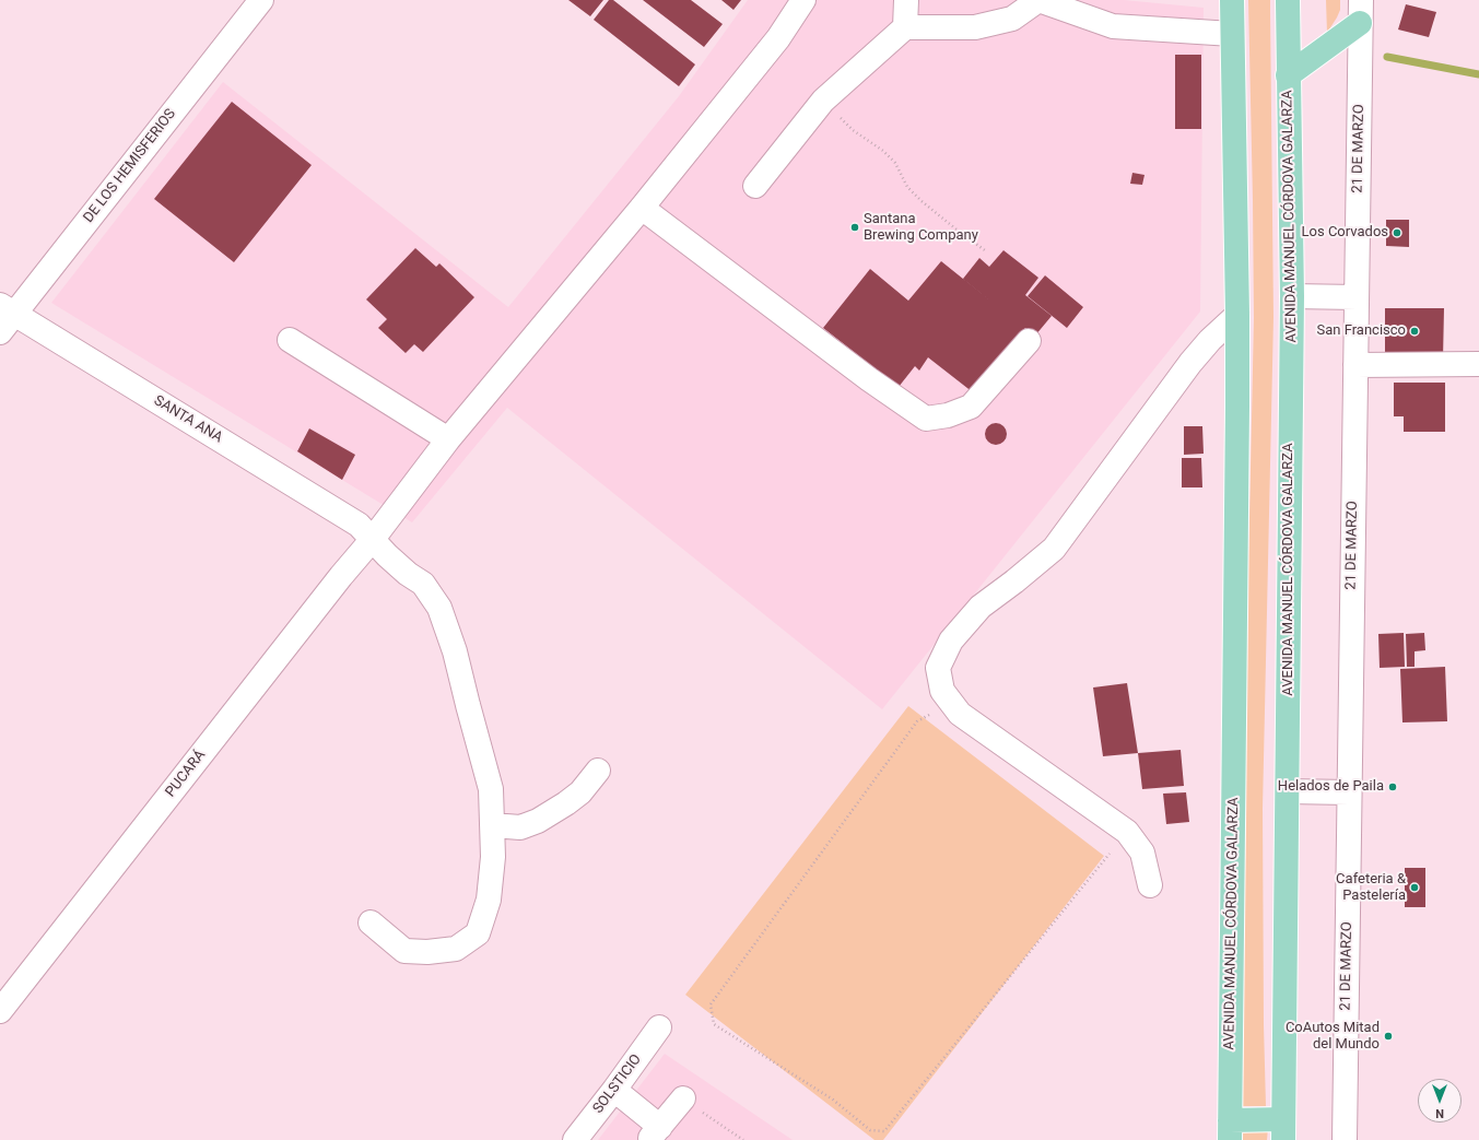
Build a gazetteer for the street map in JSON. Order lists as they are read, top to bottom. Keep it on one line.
{"streets":{"main road":["AVENIDA MANUEL CÓRDOVA GALARZA"],"street":["21 DE MARZO","DE LOS HEMISFERIOS","SANTA ANA","PUCARÁ","SOLSTICIO"]},"crossings":[["DE LOS HEMISFERIOS","SANTA ANA"],["SANTA ANA","PUCARÁ"]],"places":["Santana Brewing Company","Los Corvados","San Francisco","Helados de Paila","Cafeteria & Pastelería","CoAutos Mitad del Mundo"],"north":"bottom"}
